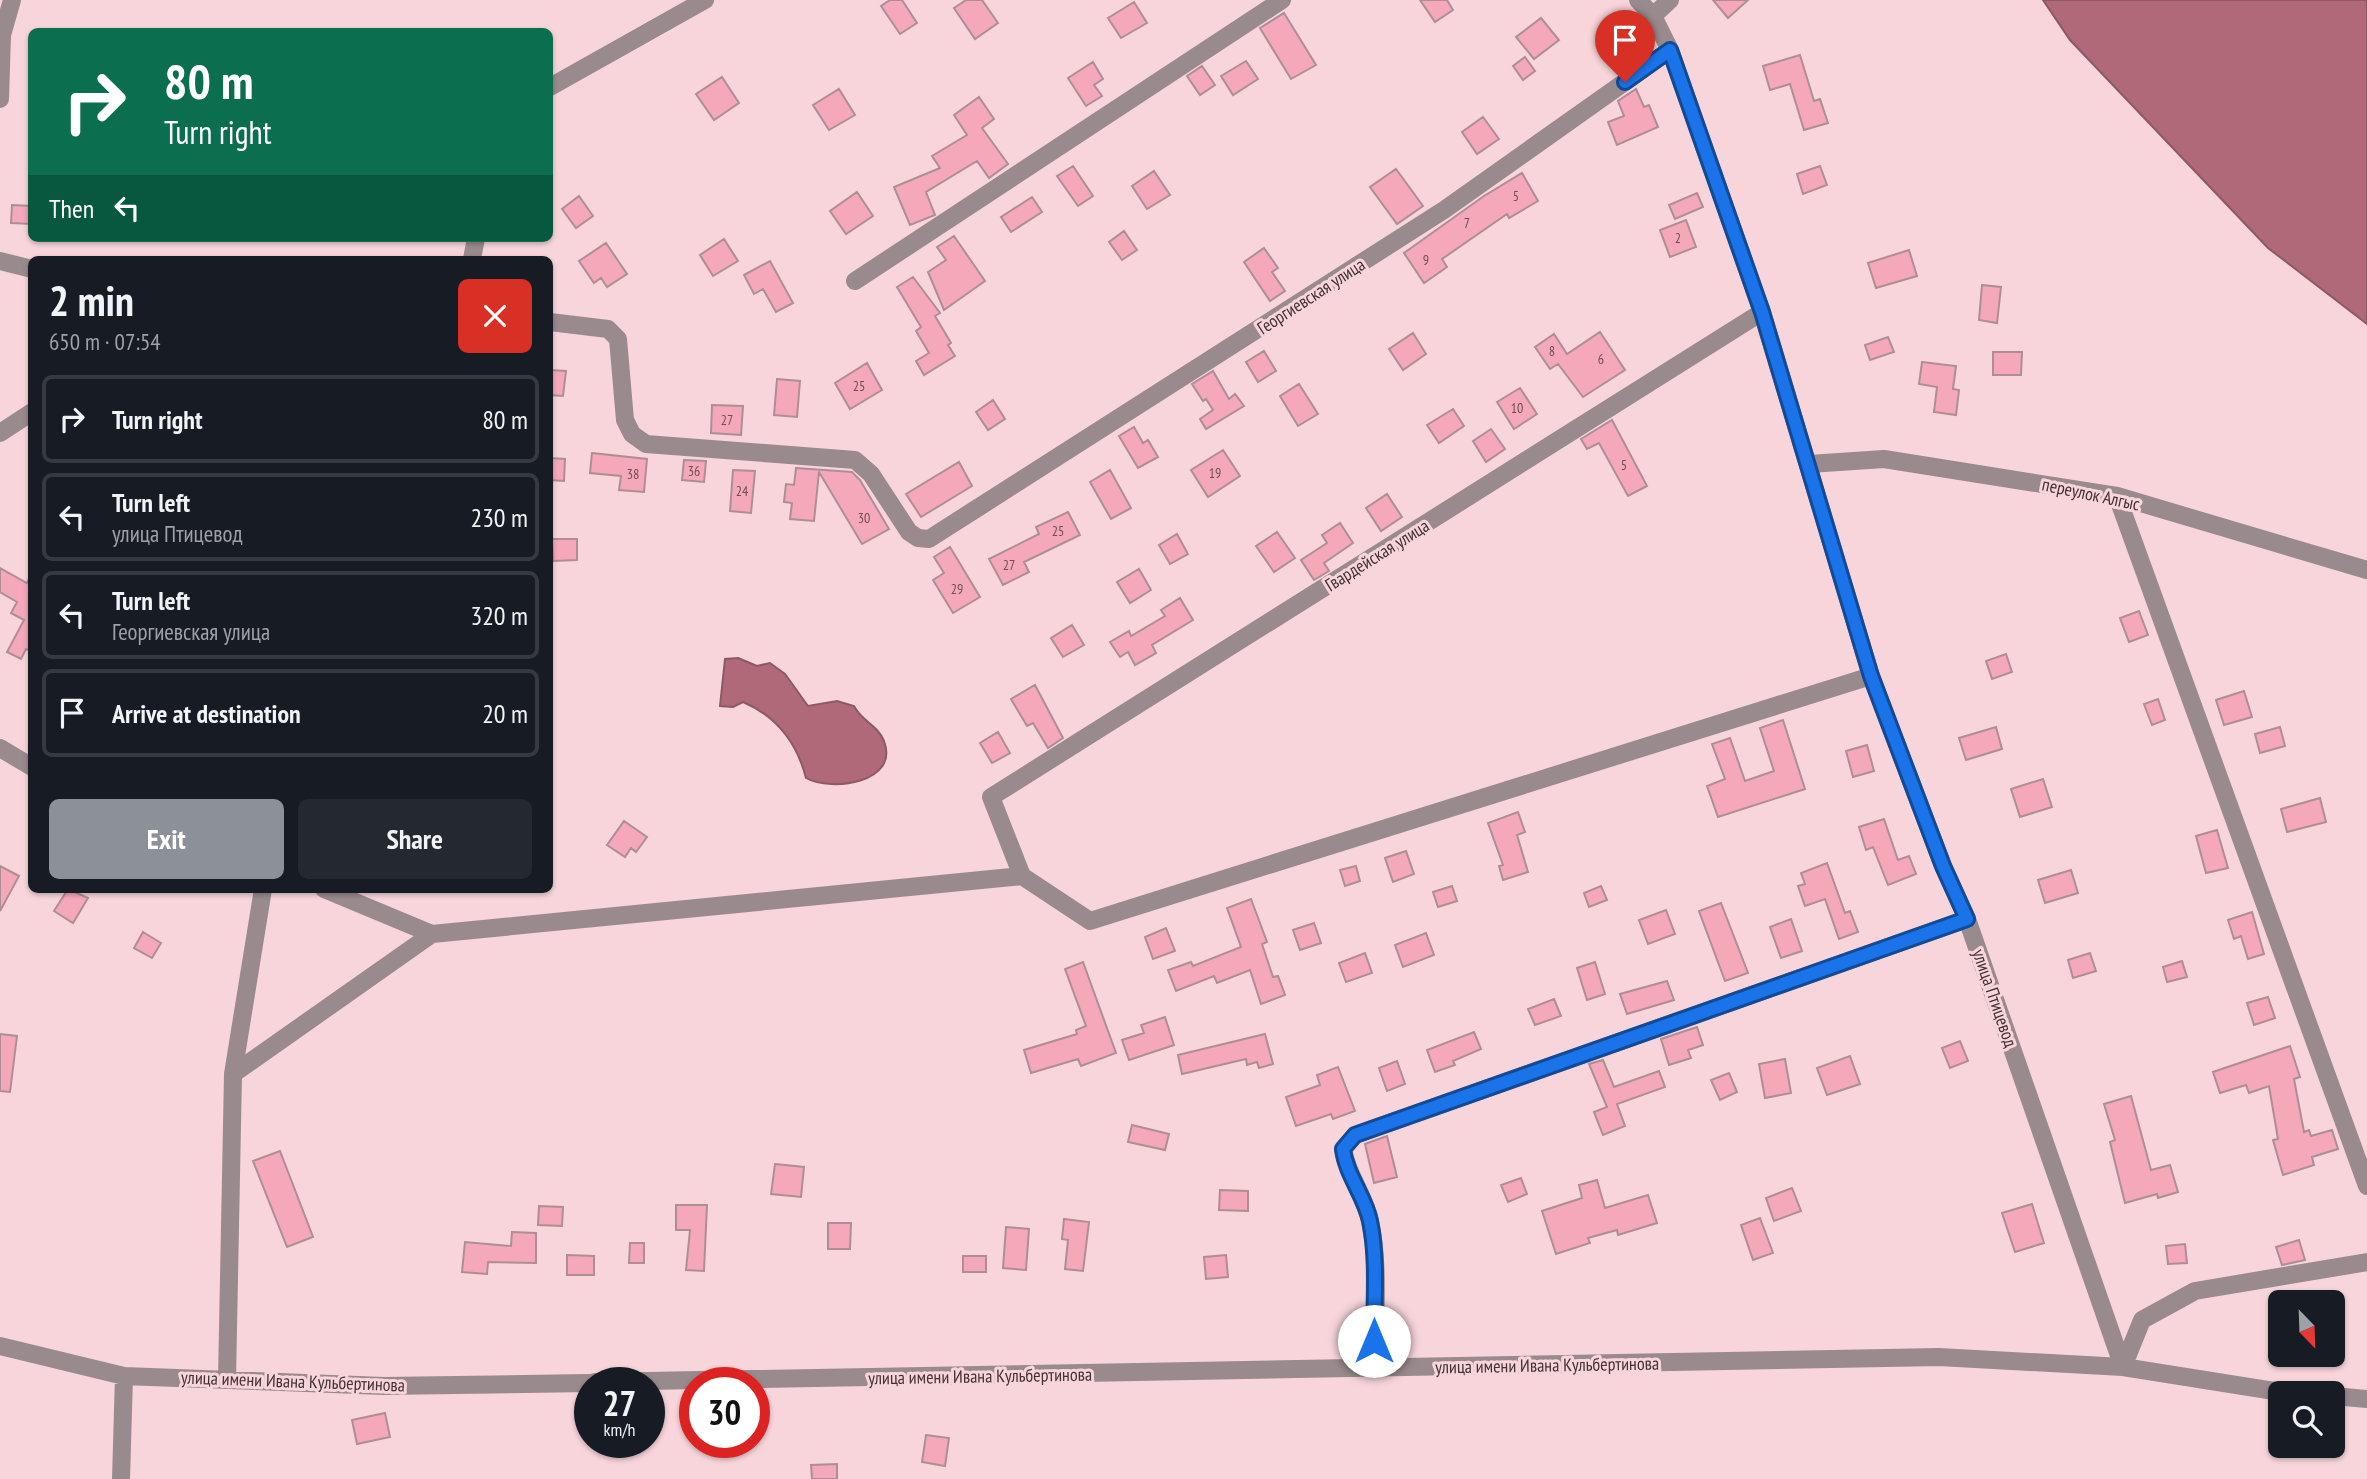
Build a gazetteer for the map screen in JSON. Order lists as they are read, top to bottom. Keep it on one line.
{"streets":{"street":["Георгиевская улица","переулок Алгыс","Гвардейская улица","улица Птицевод","улица имени Ивана Кульбертинова"]},"crossings":[["Георгиевская улица","улица Птицевод"],["переулок Алгыс","улица Птицевод"],["Гвардейская улица","улица Птицевод"],["улица Птицевод","улица имени Ивана Кульбертинова"]],"house_numbers":["5","7","2","9","8","6","25","10","27","5","36","19","38","24","30","25","27","29"],"north":"bottom right","page":{"turn":["80 m","Turn right"],"then":"Then","heading":["2 min","650 m · 07:54"],"list":[{"name":"Turn right","value":"80 m"},{"name":"Turn left","note":"улица Птицевод","value":"230 m"},{"name":"Turn left","note":"Георгиевская улица","value":"320 m"},{"name":"Arrive at destination","value":"20 m"}],"buttons":["Exit","Share"],"speed":"27 km/h","limit":"30"}}
